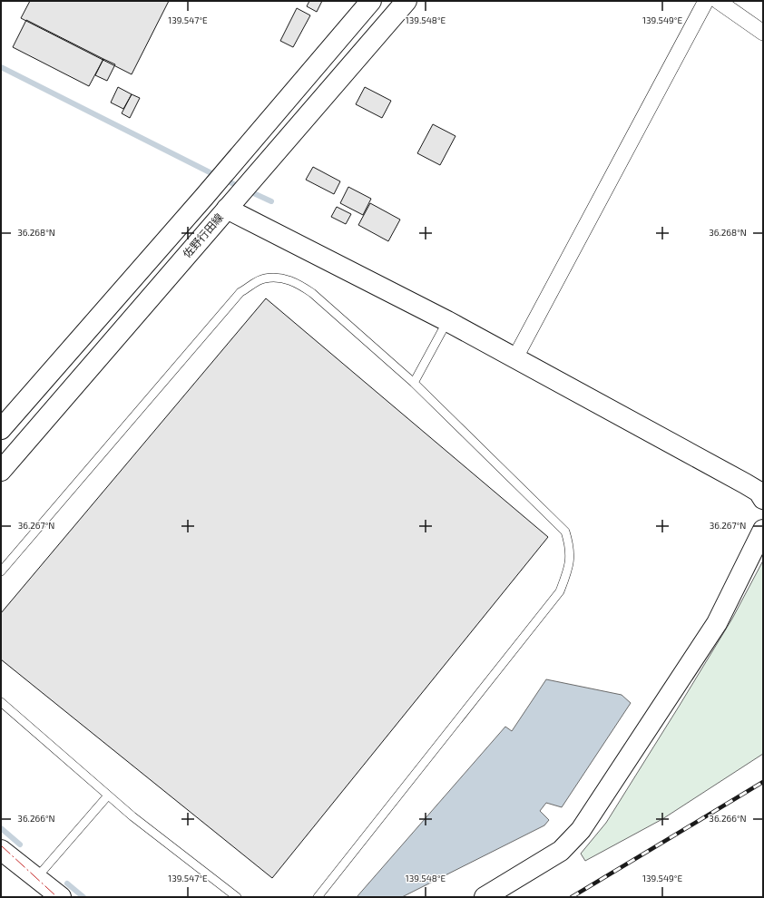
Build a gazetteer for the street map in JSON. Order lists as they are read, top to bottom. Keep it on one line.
{"streets":{"main road":["佐野行田線"]},"coordinates":["139.547°E","139.548°E","139.549°E","36.268°N","36.267°N","36.266°N"]}
